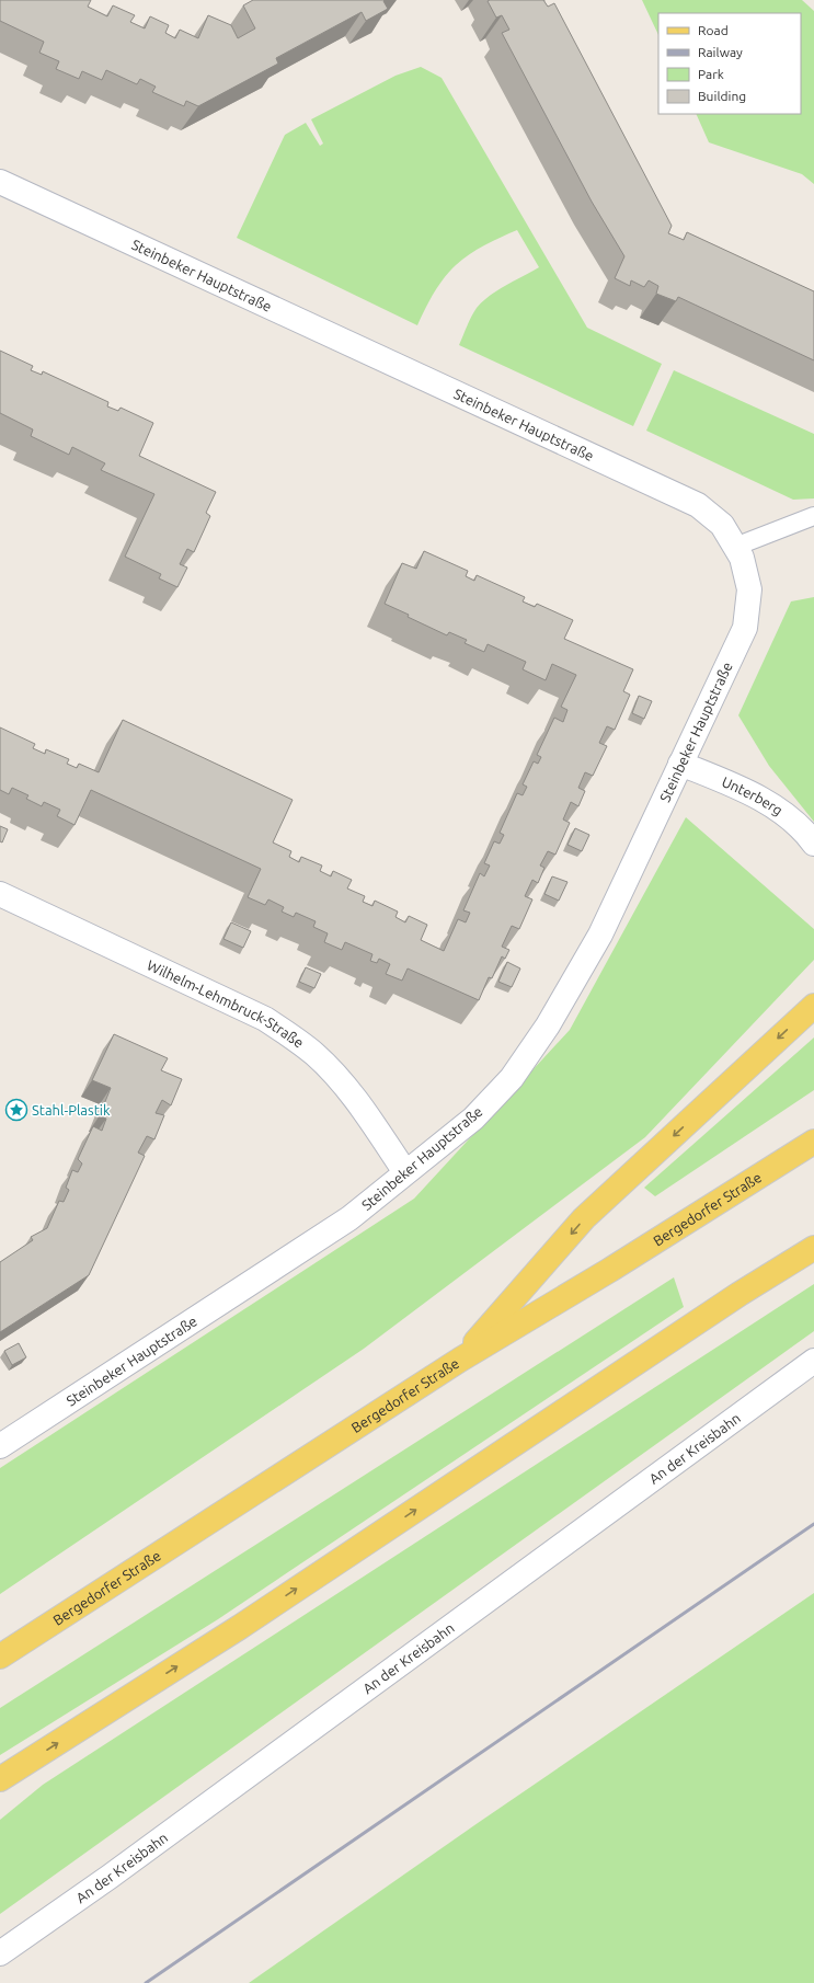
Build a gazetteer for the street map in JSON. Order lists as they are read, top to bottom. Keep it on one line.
{"streets":{"main road":["Bergedorfer Straße"],"street":["Steinbeker Hauptstraße","Unterberg","Wilhelm-Lehmbruck-Straße","An der Kreisbahn"]},"crossings":[["Steinbeker Hauptstraße","Unterberg"],["Steinbeker Hauptstraße","Wilhelm-Lehmbruck-Straße"]],"places":{"place":["Stahl-Plastik"]},"legend":["Road","Railway","Park","Building"]}
